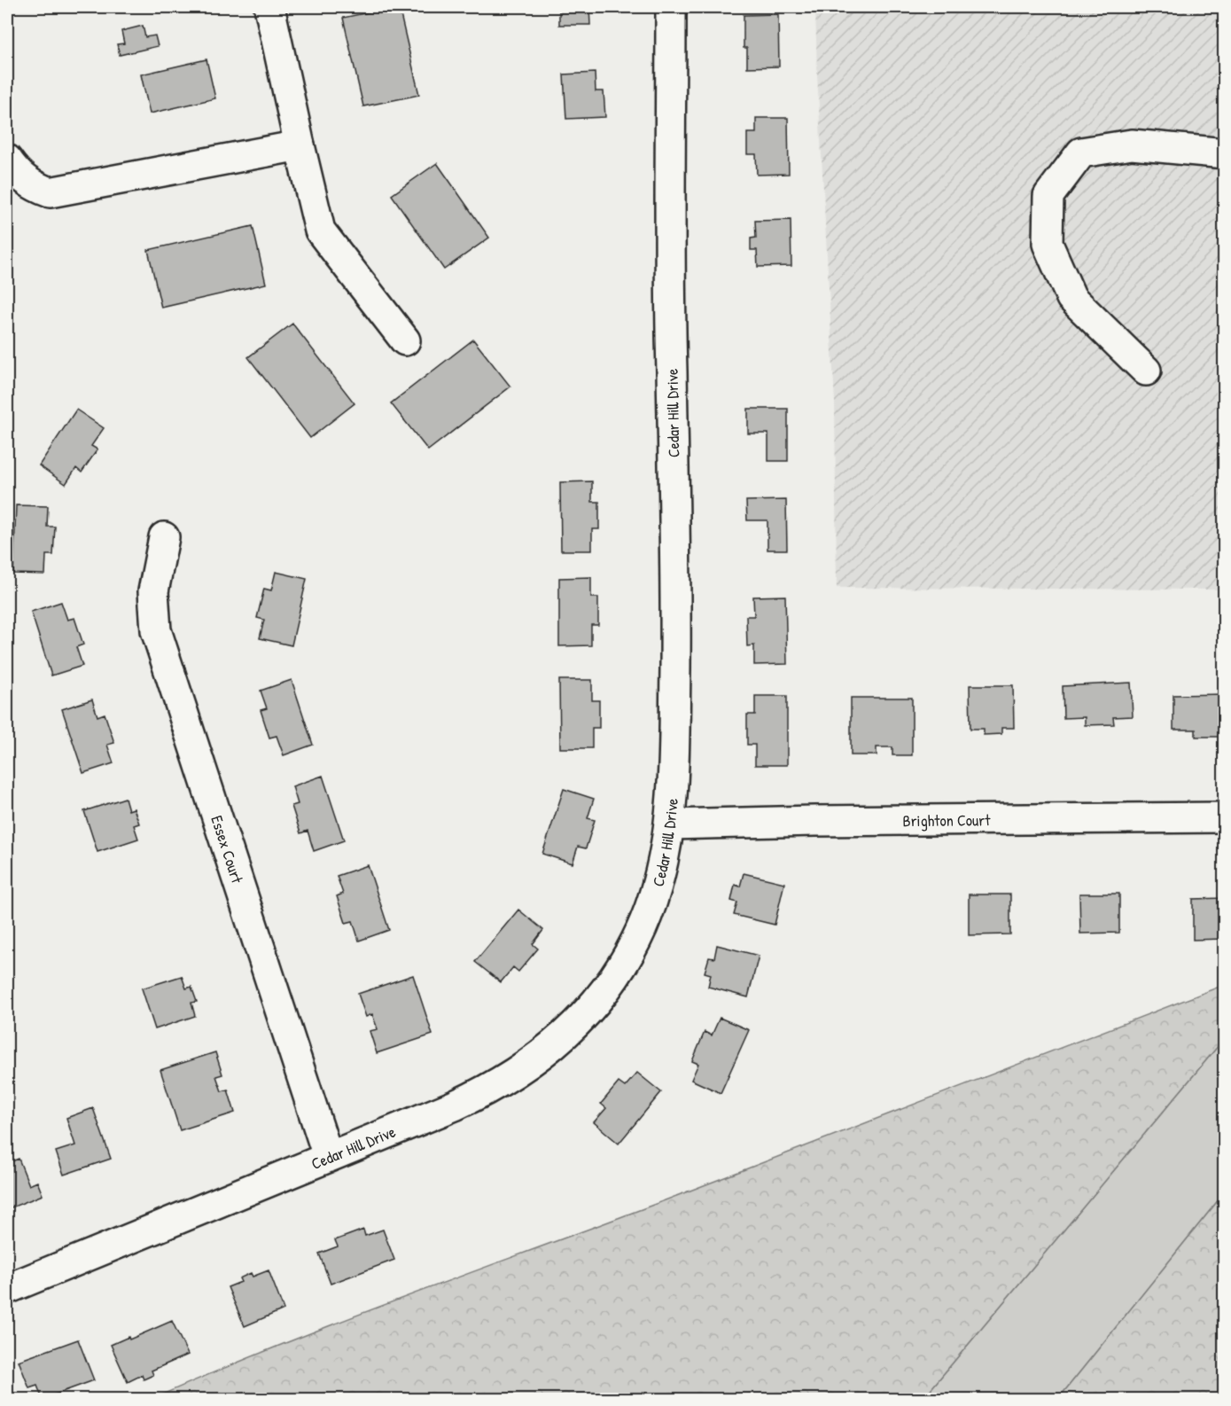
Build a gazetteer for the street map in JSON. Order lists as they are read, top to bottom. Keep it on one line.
{"streets":{"street":["Cedar Hill Drive","Brighton Court","Essex Court"]},"crossings":[["Cedar Hill Drive","Brighton Court"],["Cedar Hill Drive","Essex Court"]]}
